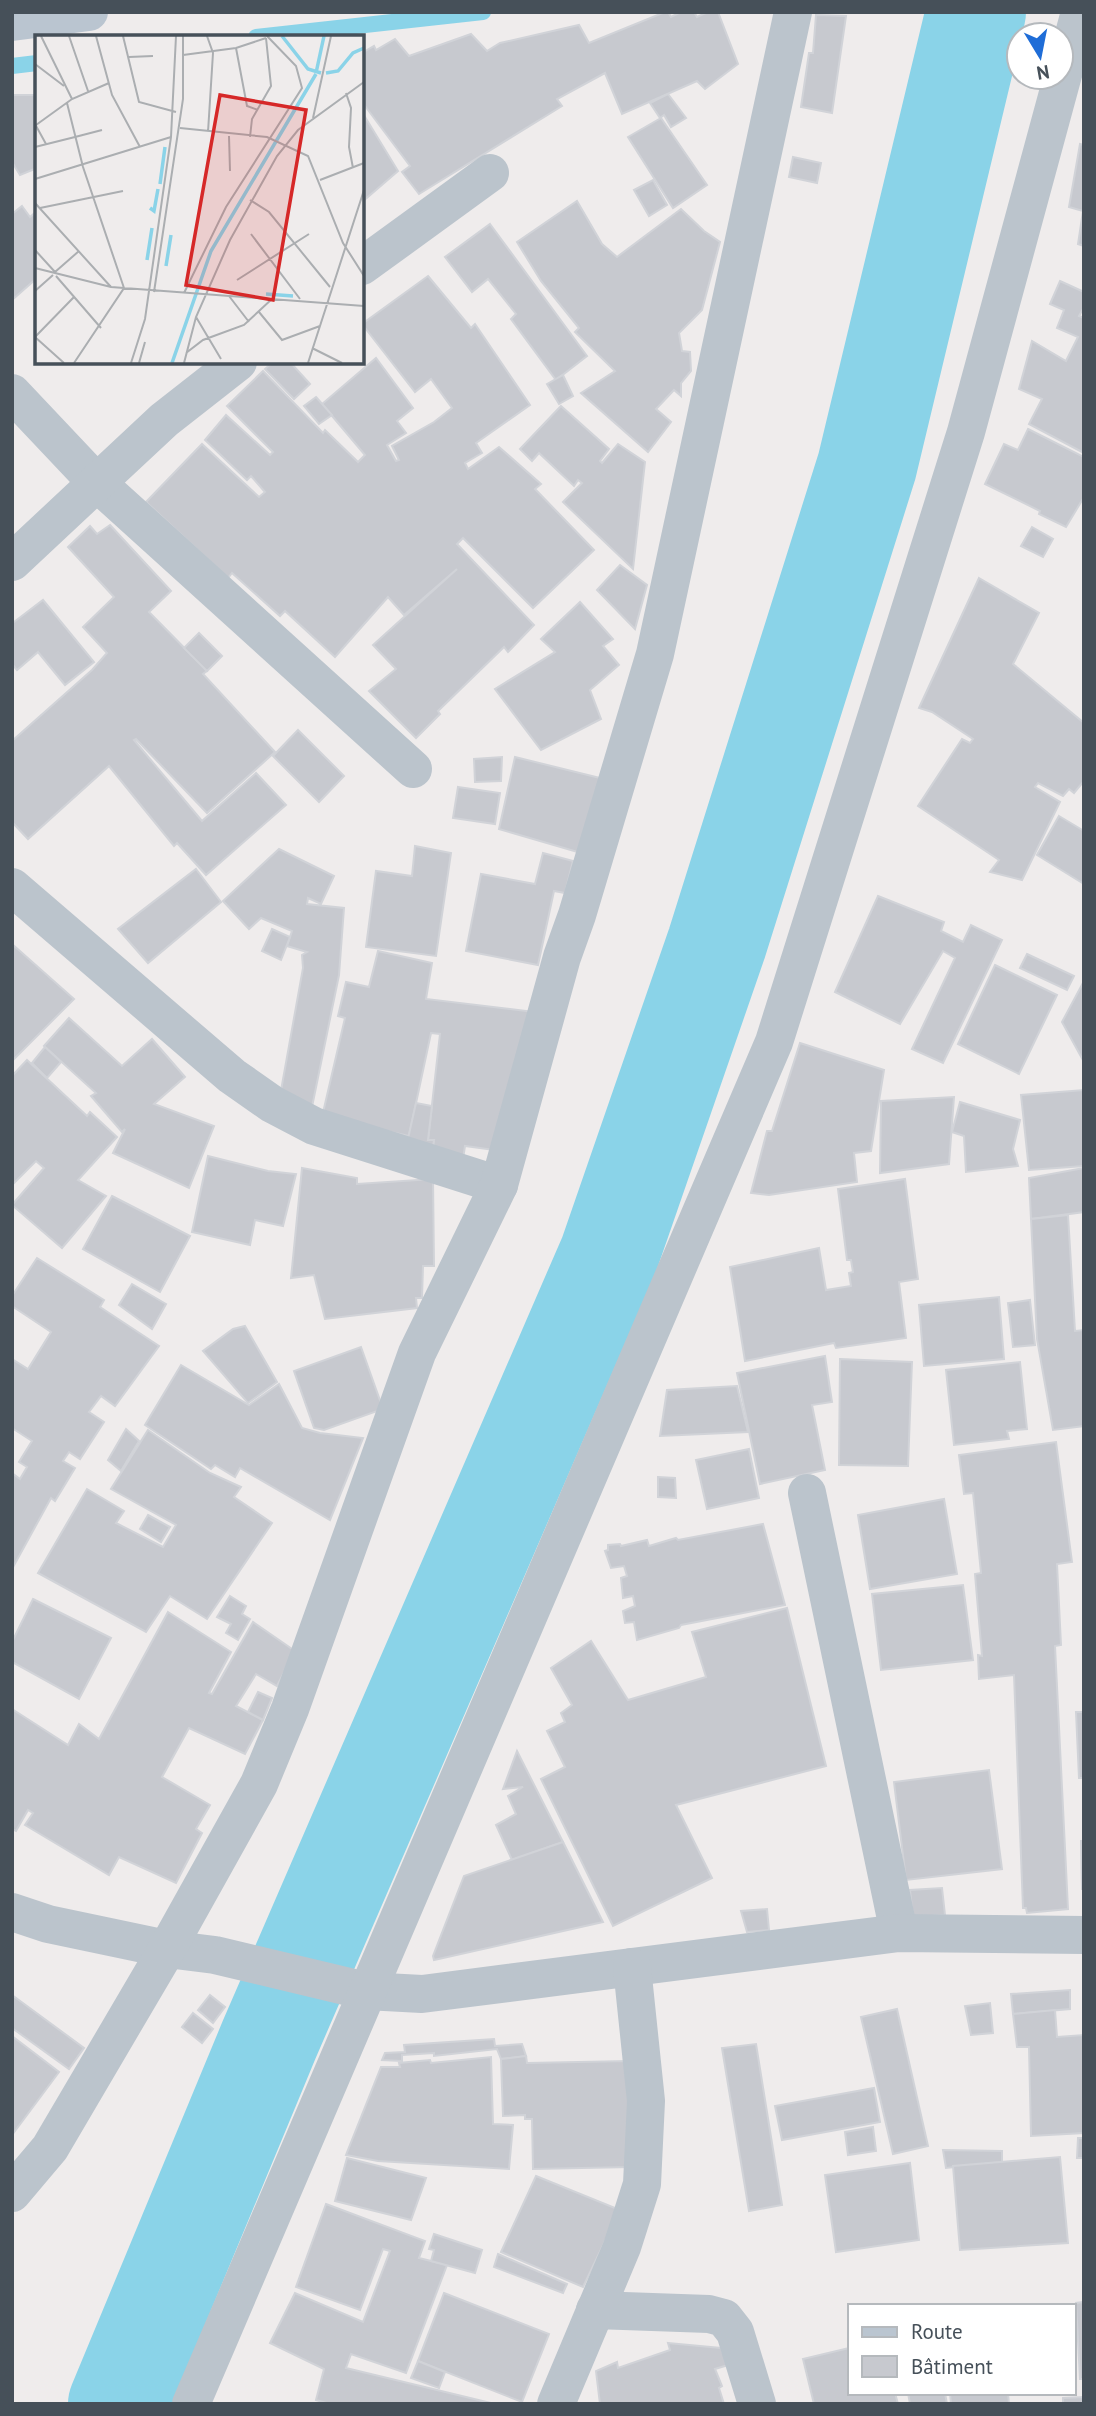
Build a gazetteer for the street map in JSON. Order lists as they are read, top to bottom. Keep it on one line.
{"legend":["Route","Bâtiment"],"north":"bottom"}
